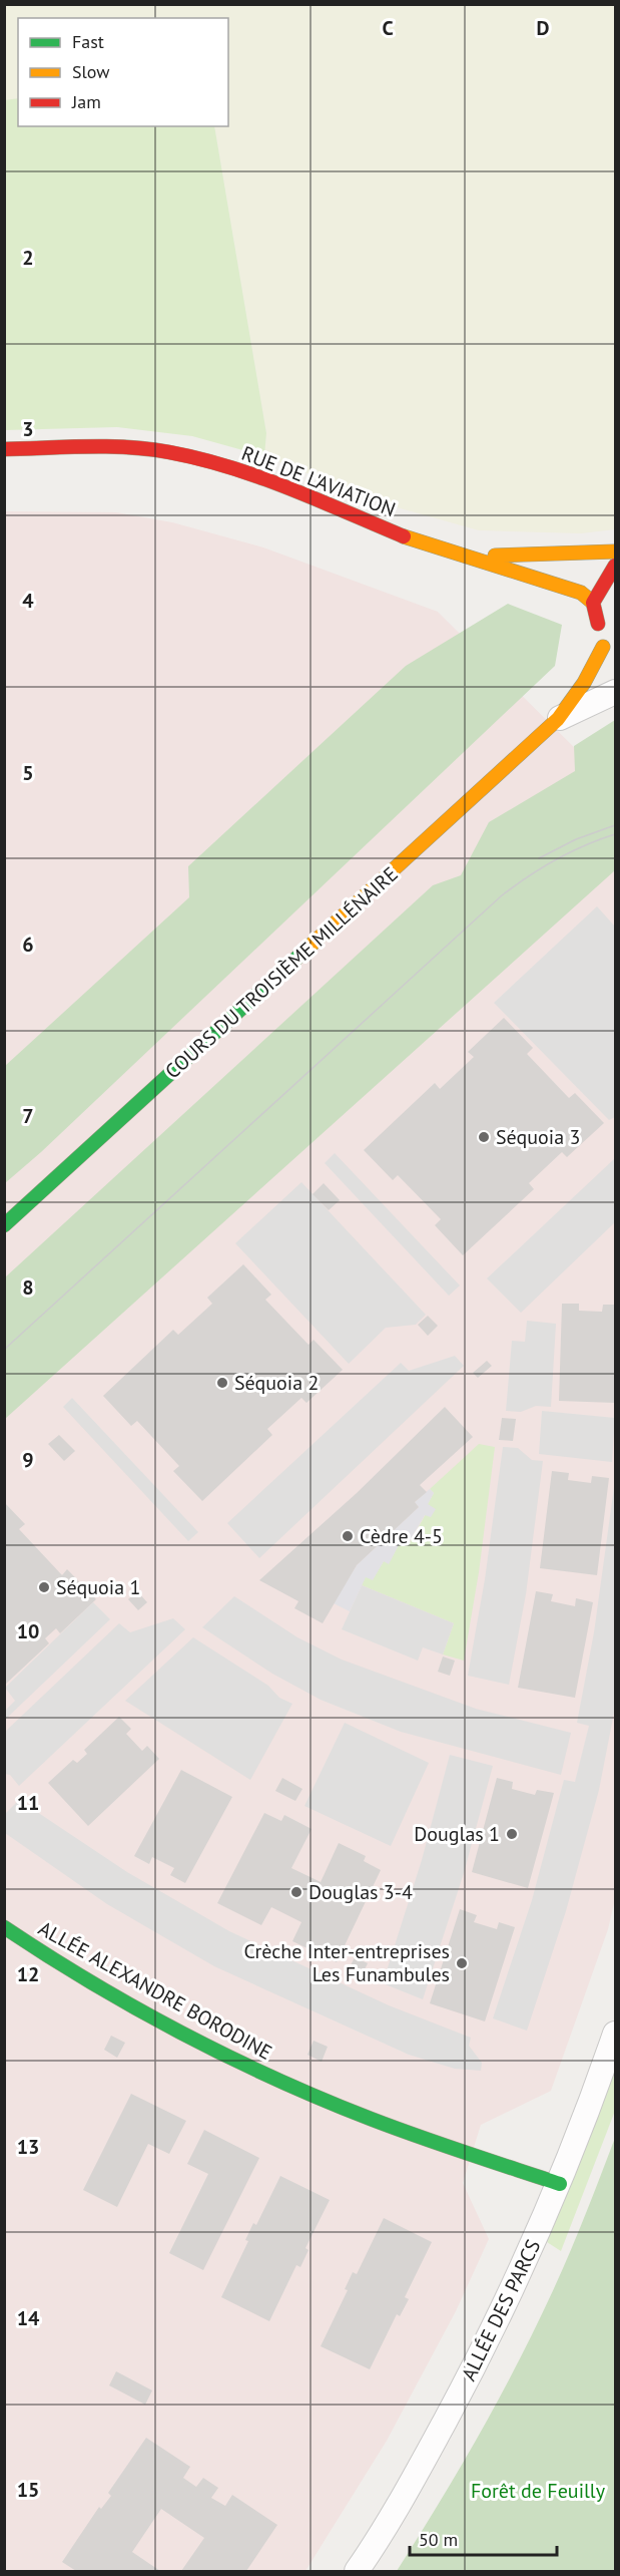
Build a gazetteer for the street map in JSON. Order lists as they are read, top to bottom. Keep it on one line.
{"streets":{"street":["RUE DE L'AVIATION","COURS DU TROISIÈME MILLÉNAIRE","ALLÉE ALEXANDRE BORODINE","ALLÉE DES PARCS"]},"crossings":[["ALLÉE ALEXANDRE BORODINE","ALLÉE DES PARCS"]],"parks":["Forêt de Feuilly"],"places":["Séquoia 3","Séquoia 2","Cèdre 4-5","Séquoia 1","Douglas 1","Douglas 3-4","Crèche Inter-entreprises Les Funambules"],"legend":["Fast","Slow","Jam"],"scale_bar":"50 m","grid":{"columns":["C","D"],"rows":["2","3","4","5","6","7","8","9","10","11","12","13","14","15"]}}
